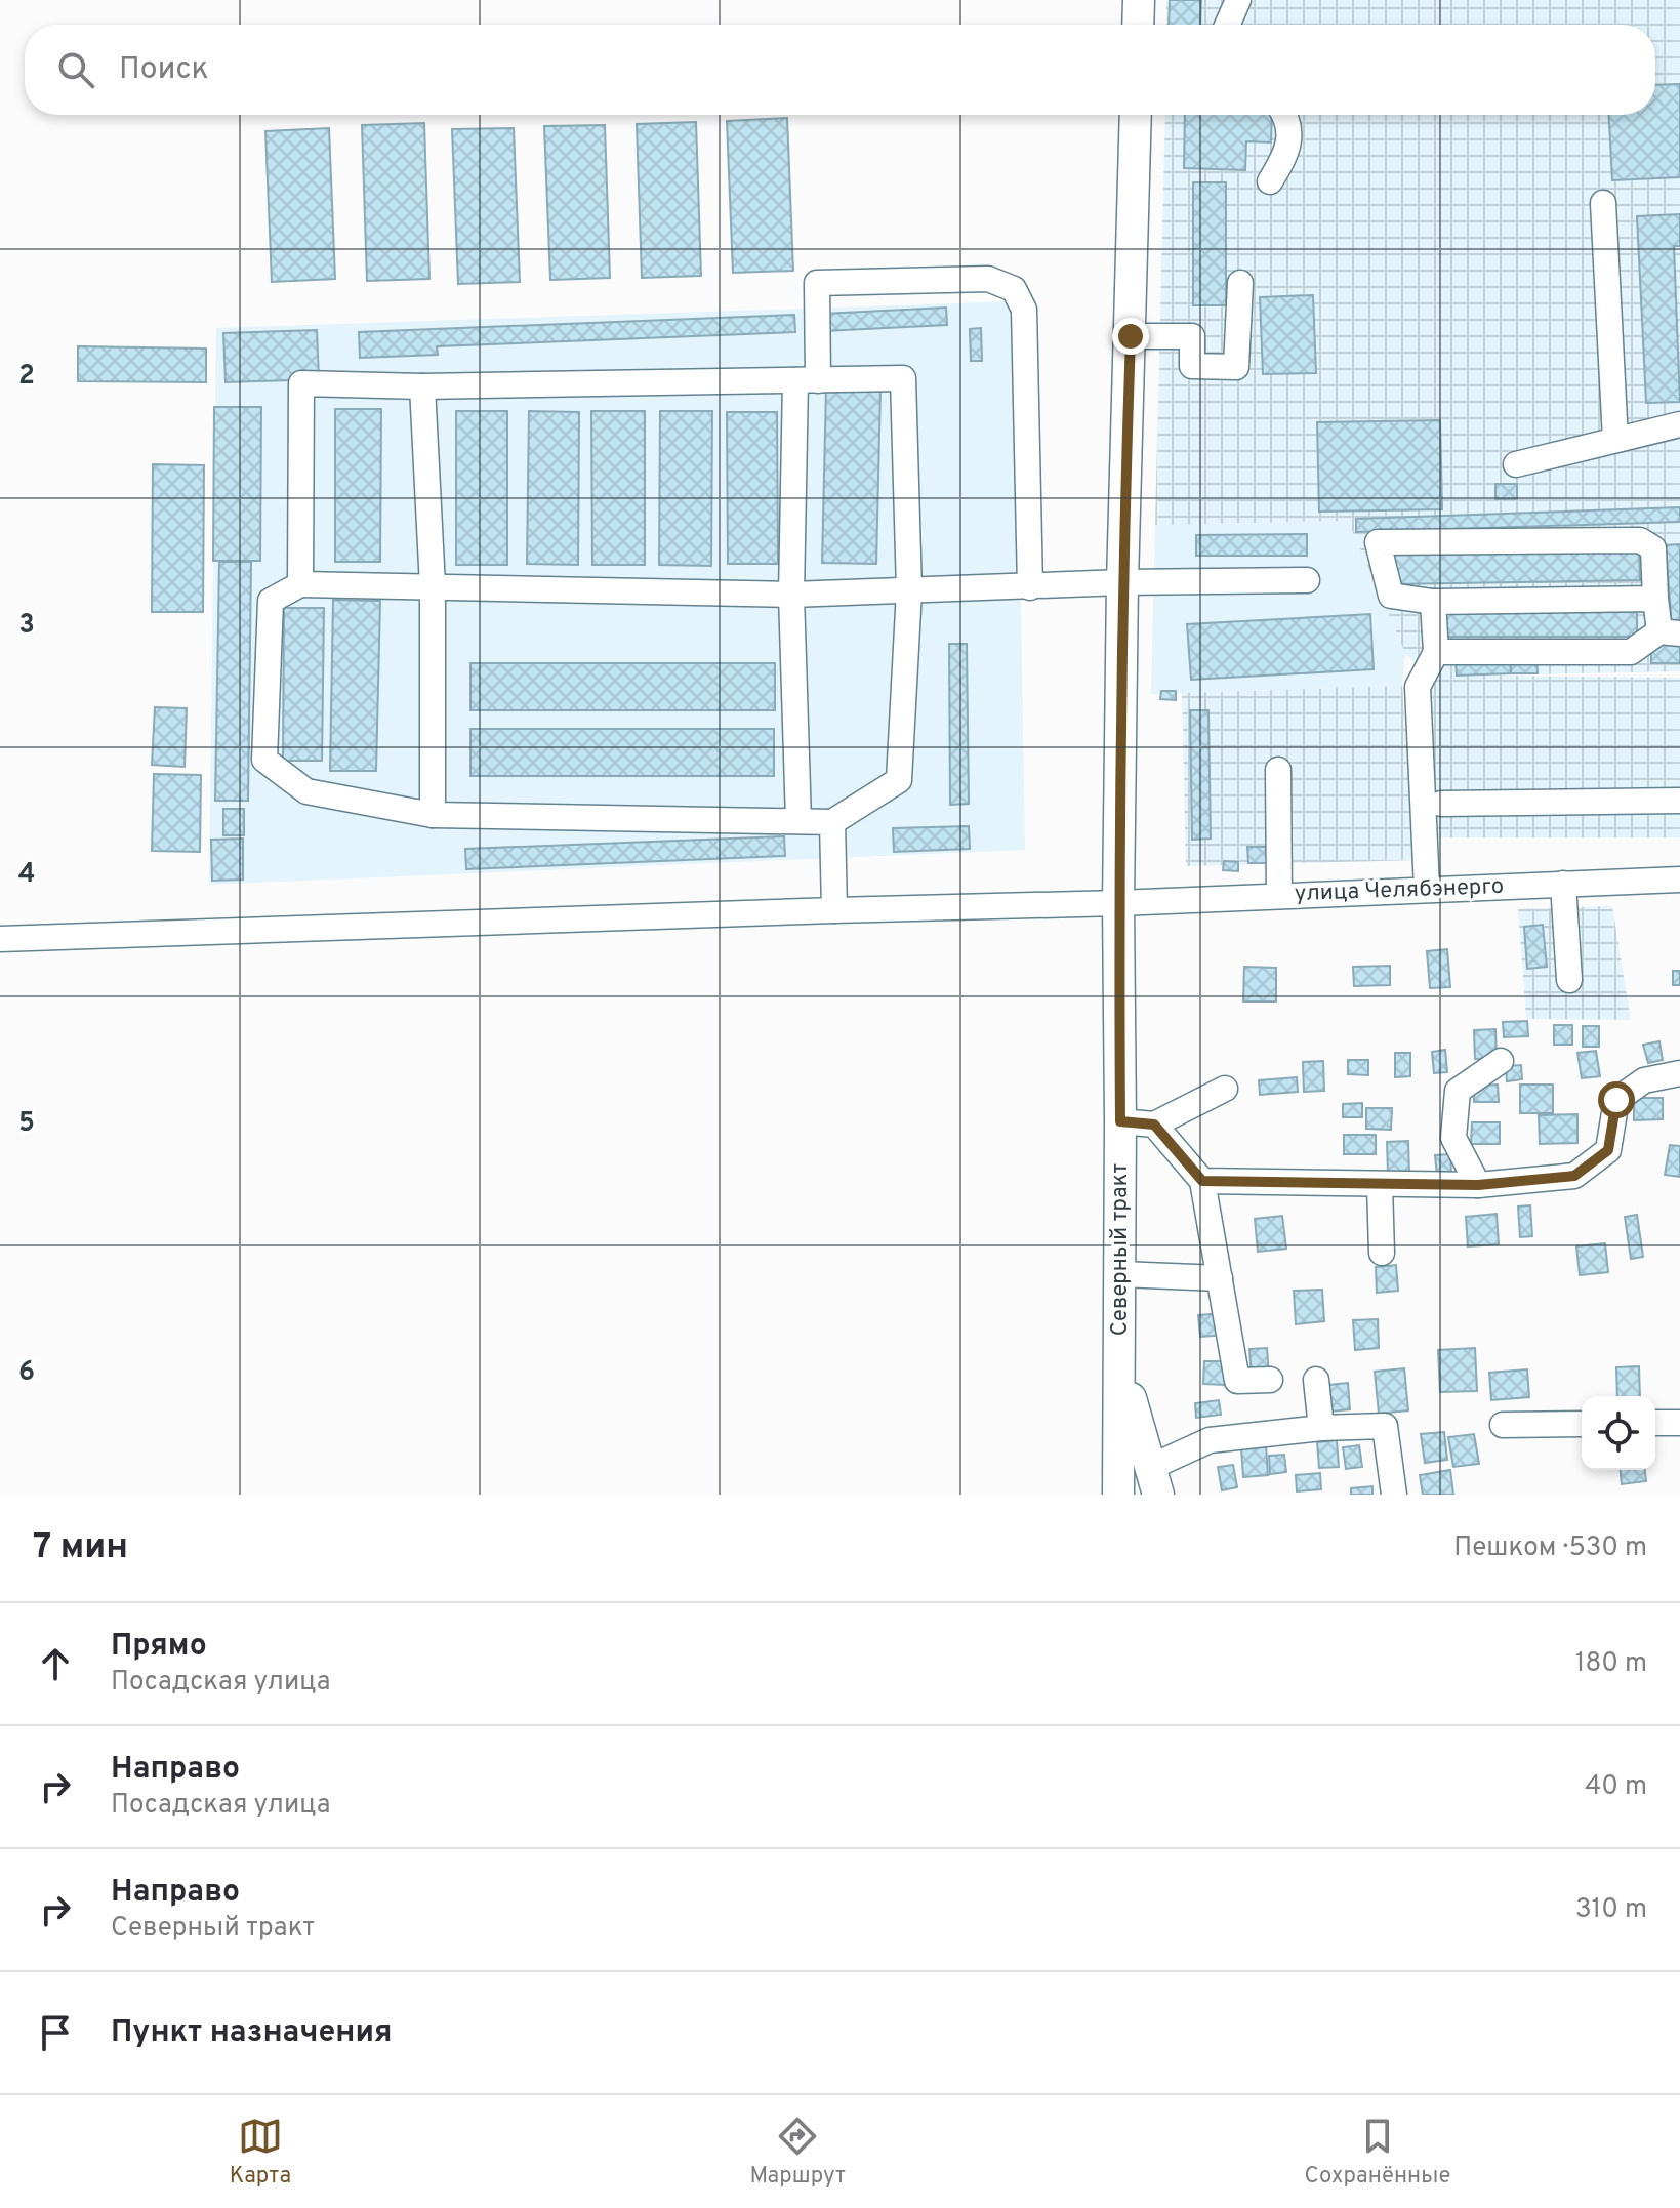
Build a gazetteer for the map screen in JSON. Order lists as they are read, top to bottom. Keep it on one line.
{"streets":{"main road":["Северный тракт"],"street":["улица Челябэнерго"]},"crossings":[["улица Челябэнерго","Северный тракт"]],"page":{"search":"Поиск","heading":["7 мин","Пешком · 530 m"],"list":[["Прямо","Посадская улица","180 m"],["Направо","Посадская улица","40 m"],["Направо","Северный тракт","310 m"],"Пункт назначения"],"nav":["Карта","Маршрут","Сохранённые"]},"grid":{"rows":["2","3","4","5","6"]}}
